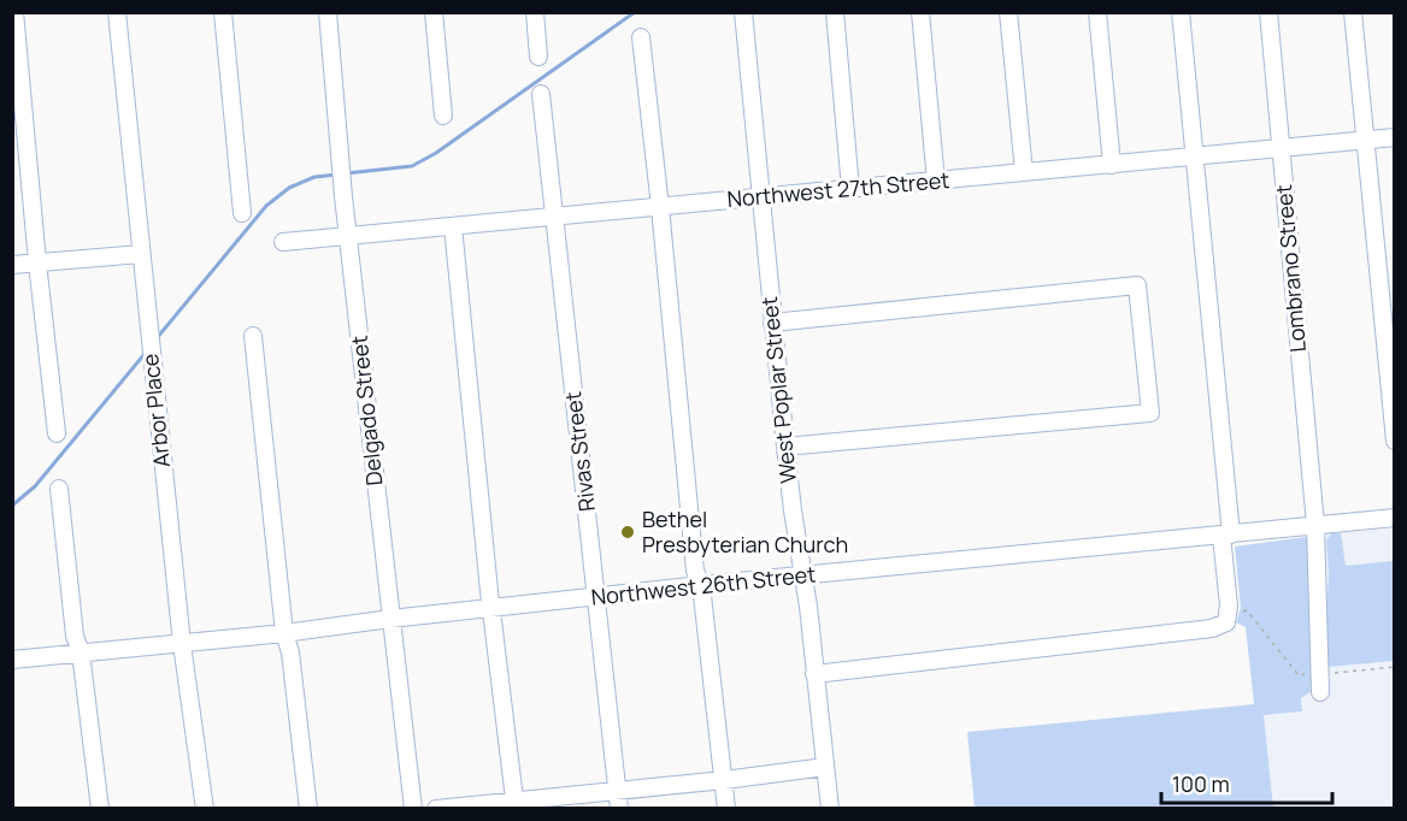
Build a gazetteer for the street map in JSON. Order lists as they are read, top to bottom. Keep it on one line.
{"streets":{"street":["Northwest 27th Street","Lombrano Street","West Poplar Street","Arbor Place","Delgado Street","Rivas Street","Northwest 26th Street"]},"crossings":[["Northwest 27th Street","Lombrano Street"],["Northwest 27th Street","West Poplar Street"],["Northwest 27th Street","Delgado Street"],["Northwest 27th Street","Rivas Street"],["Lombrano Street","Northwest 26th Street"],["West Poplar Street","Northwest 26th Street"],["Arbor Place","Northwest 26th Street"],["Delgado Street","Northwest 26th Street"],["Rivas Street","Northwest 26th Street"]],"places":["Bethel Presbyterian Church"],"scale_bar":"100 m"}
